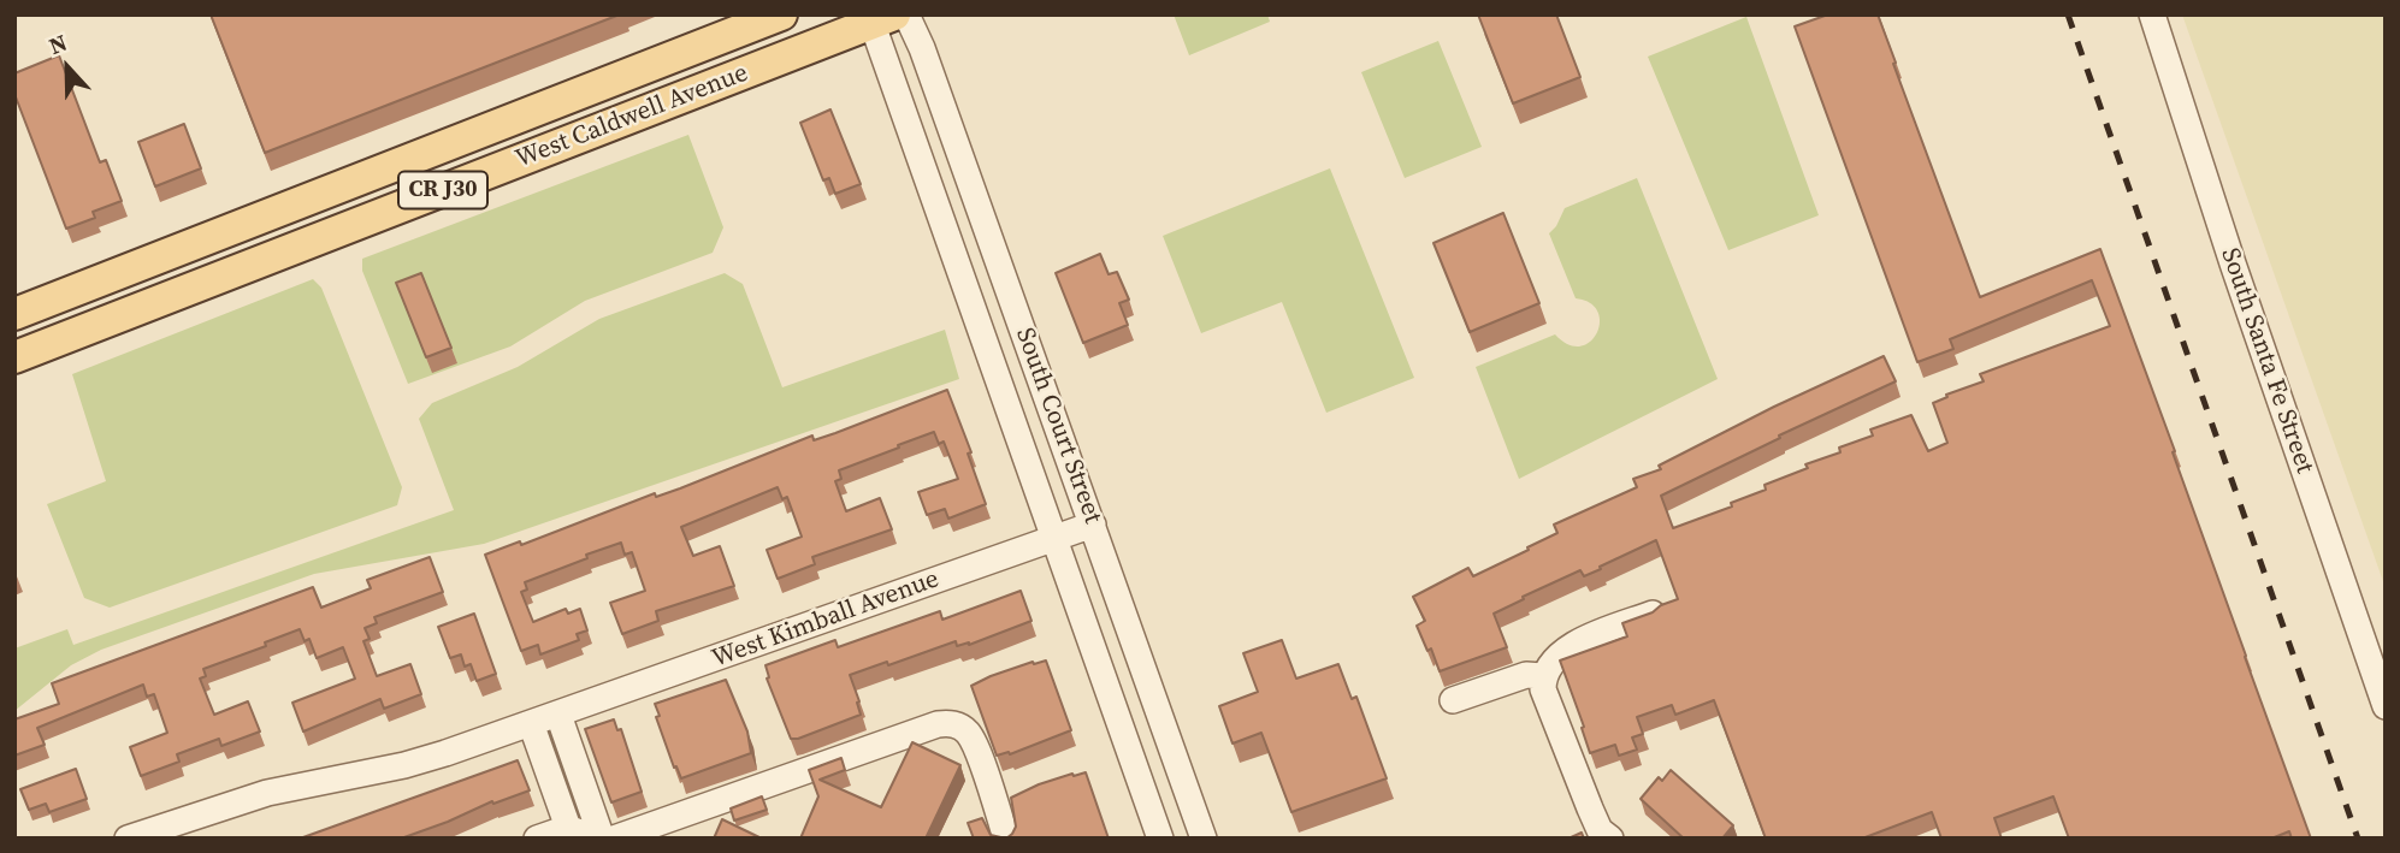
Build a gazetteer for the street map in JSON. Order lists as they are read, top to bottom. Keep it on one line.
{"streets":{"main road":["West Caldwell Avenue","CR J30"],"street":["South Santa Fe Street","South Court Street","West Kimball Avenue"]},"crossings":[["West Caldwell Avenue","South Court Street"],["South Court Street","West Kimball Avenue"]],"north":"top"}
